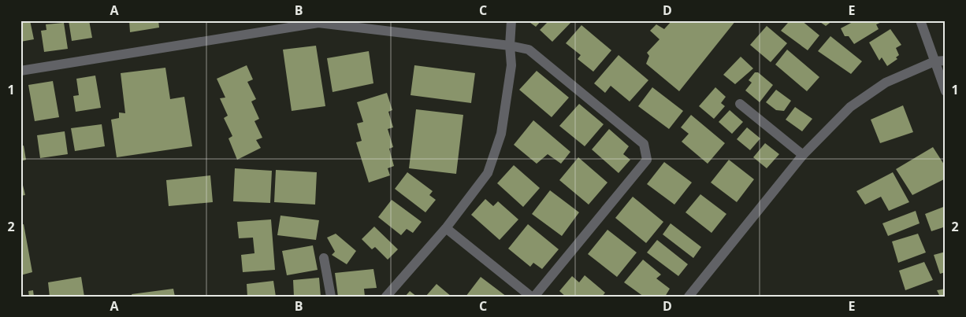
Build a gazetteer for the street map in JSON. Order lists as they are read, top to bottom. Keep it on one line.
{"grid":{"columns":["A","B","C","D","E"],"rows":["1","2"]}}
